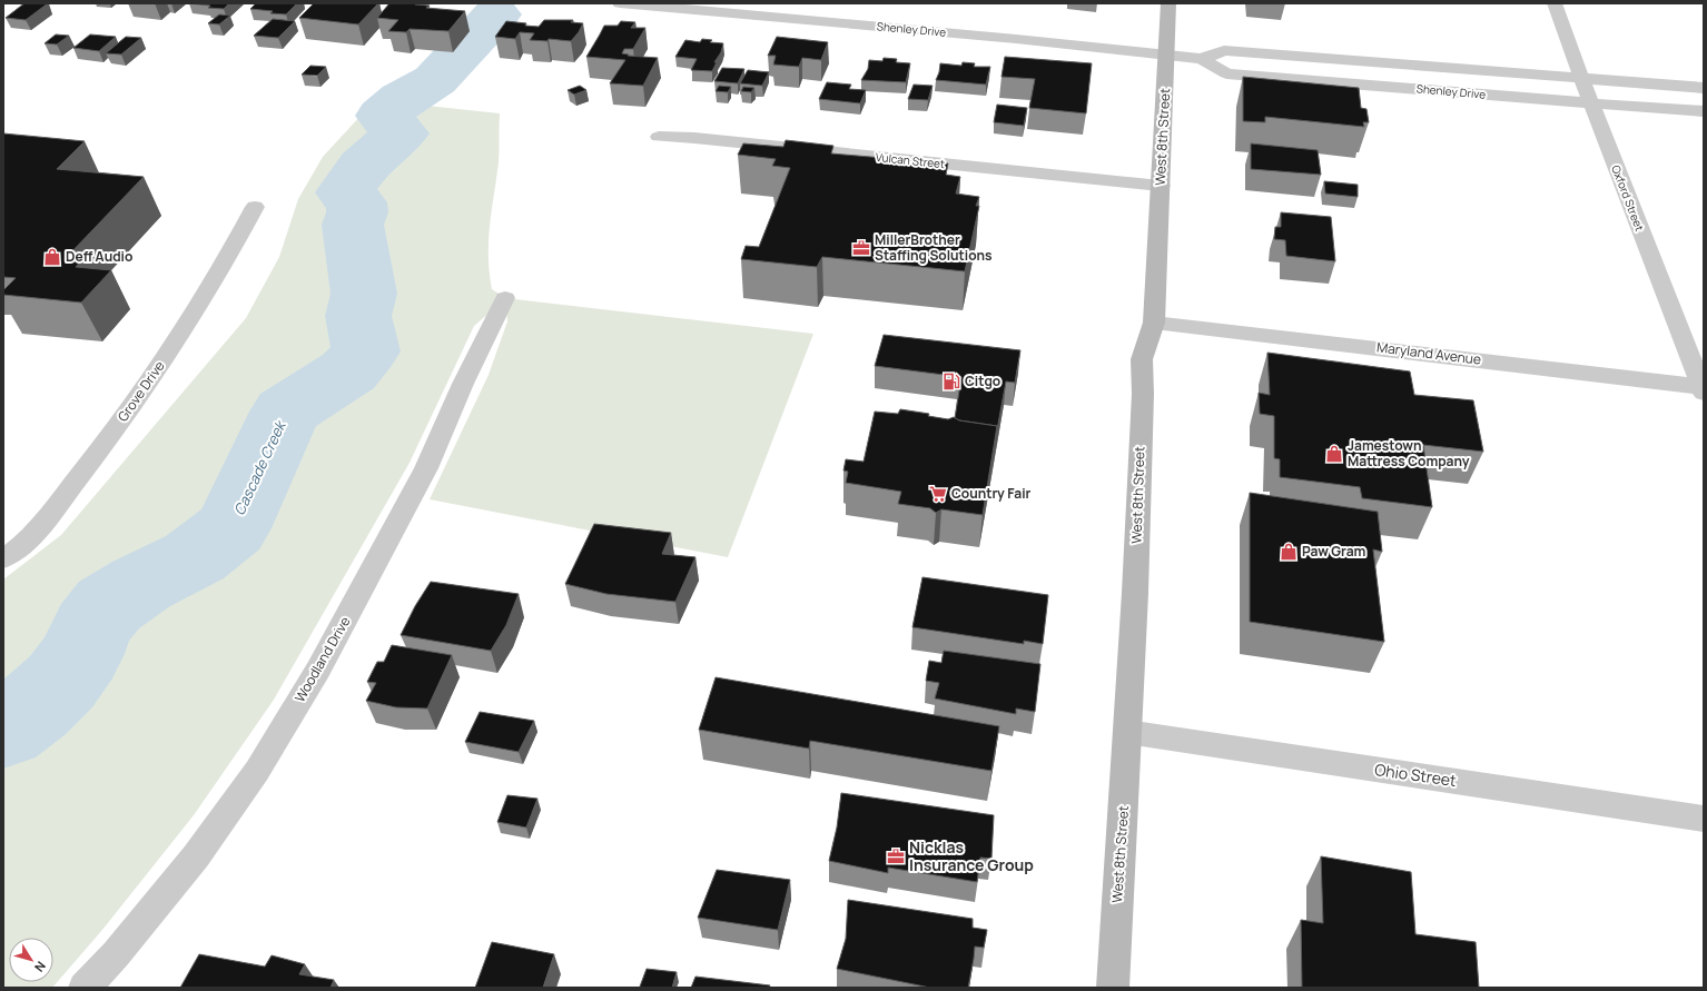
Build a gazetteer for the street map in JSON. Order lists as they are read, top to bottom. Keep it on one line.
{"streets":{"main road":["West 8th Street"],"street":["Shenley Drive","Vulcan Street","Oxford Street","Maryland Avenue","Grove Drive","Woodland Drive","Ohio Street"]},"crossings":[["Shenley Drive","West 8th Street"],["Shenley Drive","Oxford Street"],["West 8th Street","Vulcan Street"],["West 8th Street","Maryland Avenue"],["West 8th Street","Ohio Street"],["Oxford Street","Maryland Avenue"]],"water":["Cascade Creek"],"places":{"office":["MillerBrother Staffing Solutions","Nicklas Insurance Group"],"shop":["Deff Audio","Jamestown Mattress Company","Paw Gram"],"fuel station":["Citgo"],"supermarket":["Country Fair"]},"north":"bottom right"}
